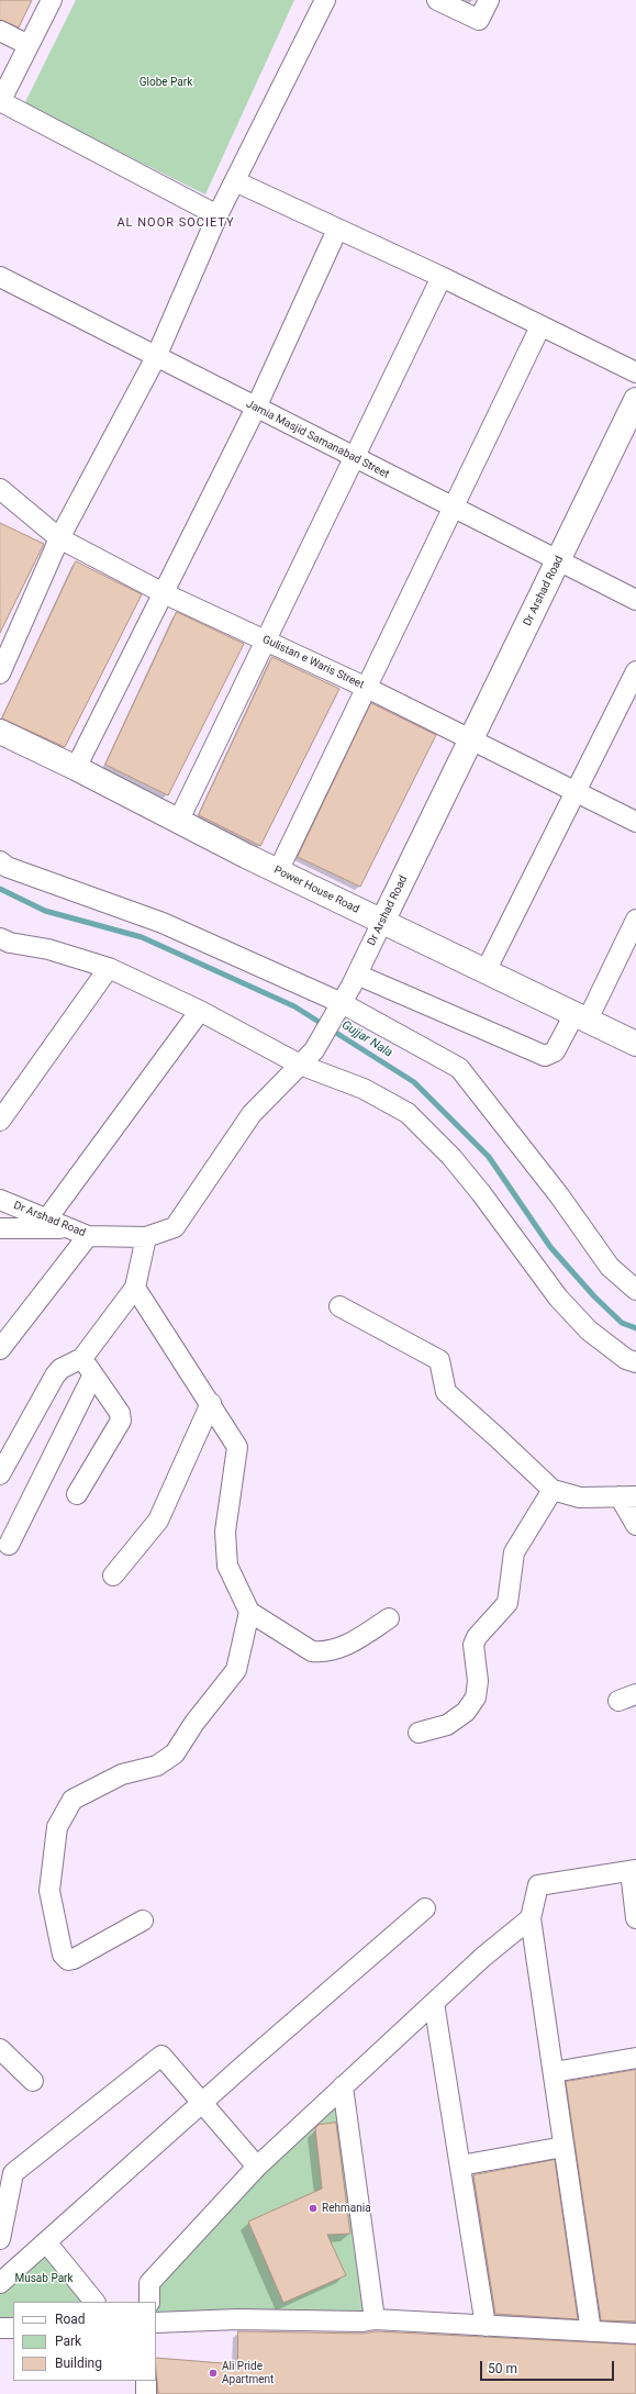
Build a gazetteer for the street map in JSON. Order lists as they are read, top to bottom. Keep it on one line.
{"streets":{"street":["Jamia Masjid Samanabad Street","Dr Arshad Road","Gulistan e Waris Street","Power House Road"]},"crossings":[["Jamia Masjid Samanabad Street","Dr Arshad Road"],["Dr Arshad Road","Gulistan e Waris Street"],["Dr Arshad Road","Power House Road"]],"districts":["AL NOOR SOCIETY"],"water":["Gujjar Nala"],"parks":["Globe Park","Musab Park"],"places":["Rehmania","Ali Pride Apartment"],"legend":["Road","Park","Building"],"scale_bar":"50 m"}
